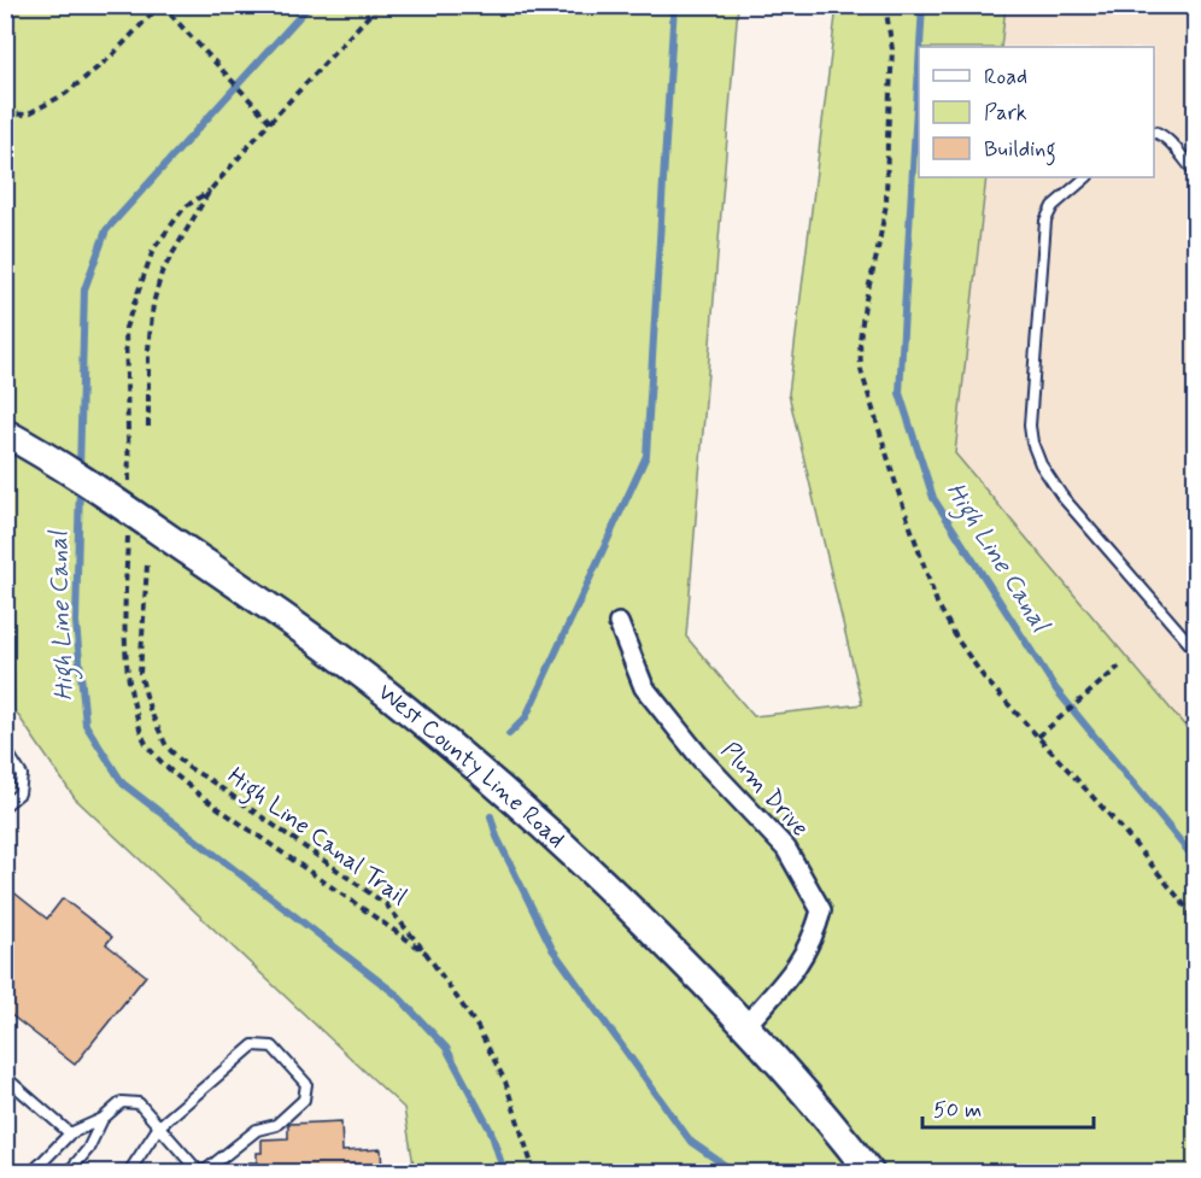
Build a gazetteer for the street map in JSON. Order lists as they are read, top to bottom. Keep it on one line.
{"streets":{"main road":["West County Line Road"],"street":["Plum Drive"],"path":["High Line Canal Trail"]},"crossings":[["West County Line Road","Plum Drive"]],"water":["High Line Canal"],"legend":["Road","Park","Building"],"scale_bar":"50 m"}
